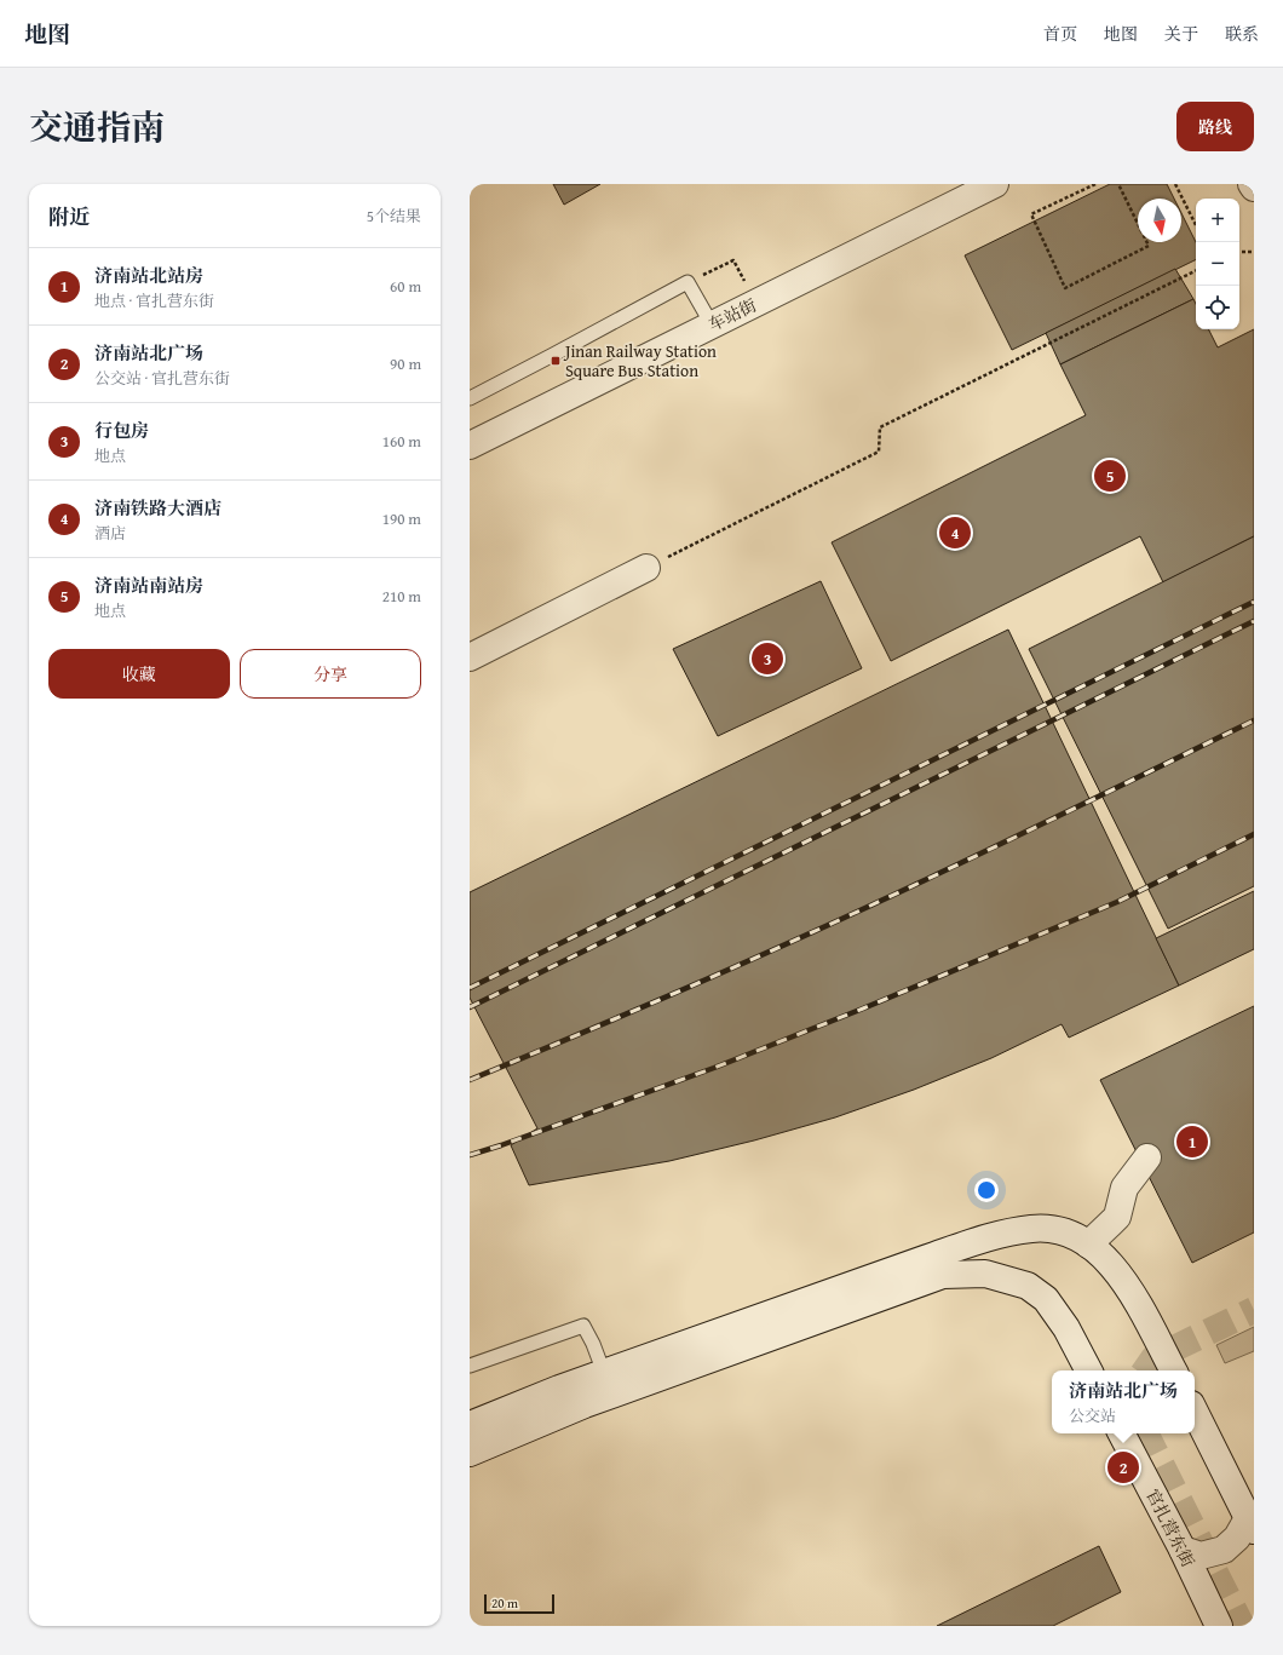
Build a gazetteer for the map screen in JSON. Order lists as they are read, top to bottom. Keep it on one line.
{"streets":{"main road":["车站街","官扎营东街"]},"places":{"transit":["Jinan Railway Station Square Bus Station"]},"scale_bar":"20 m","north":"bottom","page":{"header":"地图","nav":["首页","地图","关于","联系"],"title":"交通指南","buttons":["路线",["收藏","分享"]],"heading":["附近","5个结果"],"map_buttons":["+","−"],"list":[{"mark":"1","name":"济南站北站房","note":"地点 · 官扎营东街","value":"60 m"},{"mark":"2","name":"济南站北广场","note":"公交站 · 官扎营东街","value":"90 m"},{"mark":"3","name":"行包房","note":"地点","value":"160 m"},{"mark":"4","name":"济南铁路大酒店","note":"酒店","value":"190 m"},{"mark":"5","name":"济南站南站房","note":"地点","value":"210 m"}],"pins":["5","4","3","1","2"],"popup":["济南站北广场","公交站"],"scale":"20 m"}}
